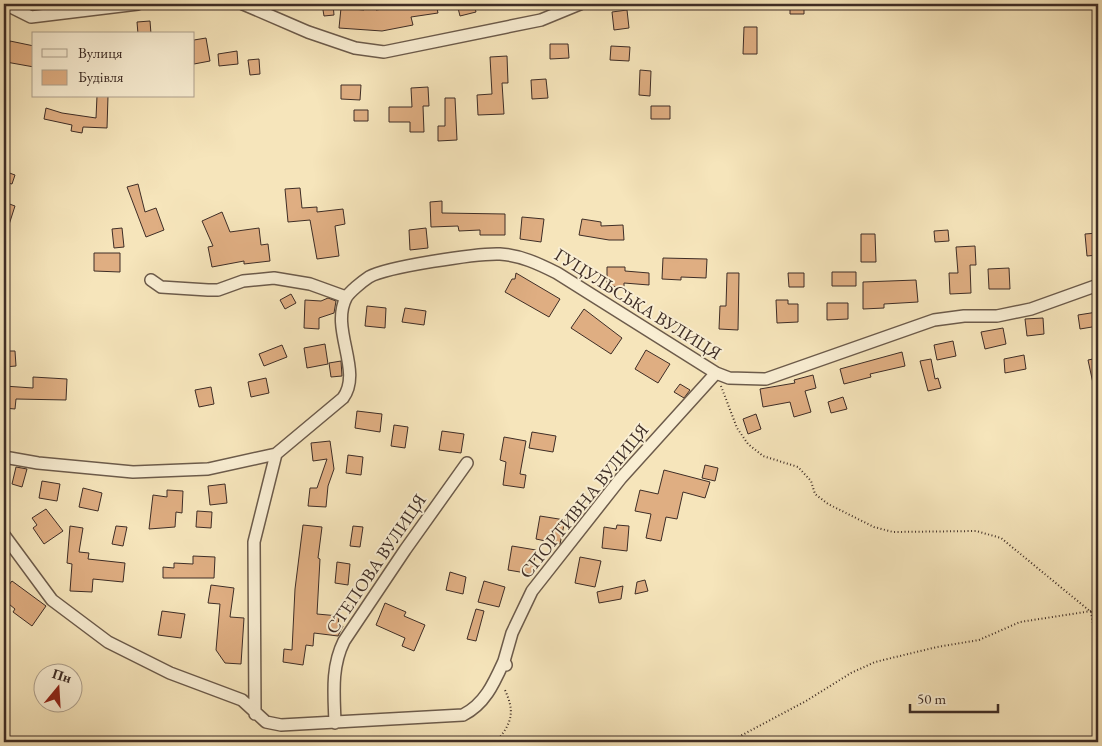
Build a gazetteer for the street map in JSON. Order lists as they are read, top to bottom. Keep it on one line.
{"streets":{"street":["ГУЦУЛЬСЬКА ВУЛИЦЯ","СПОРТИВНА ВУЛИЦЯ","СТЕПОВА ВУЛИЦЯ"]},"crossings":[["ГУЦУЛЬСЬКА ВУЛИЦЯ","СПОРТИВНА ВУЛИЦЯ"]],"legend":["Вулиця","Будівля"],"scale_bar":"50 m","north":"top"}
